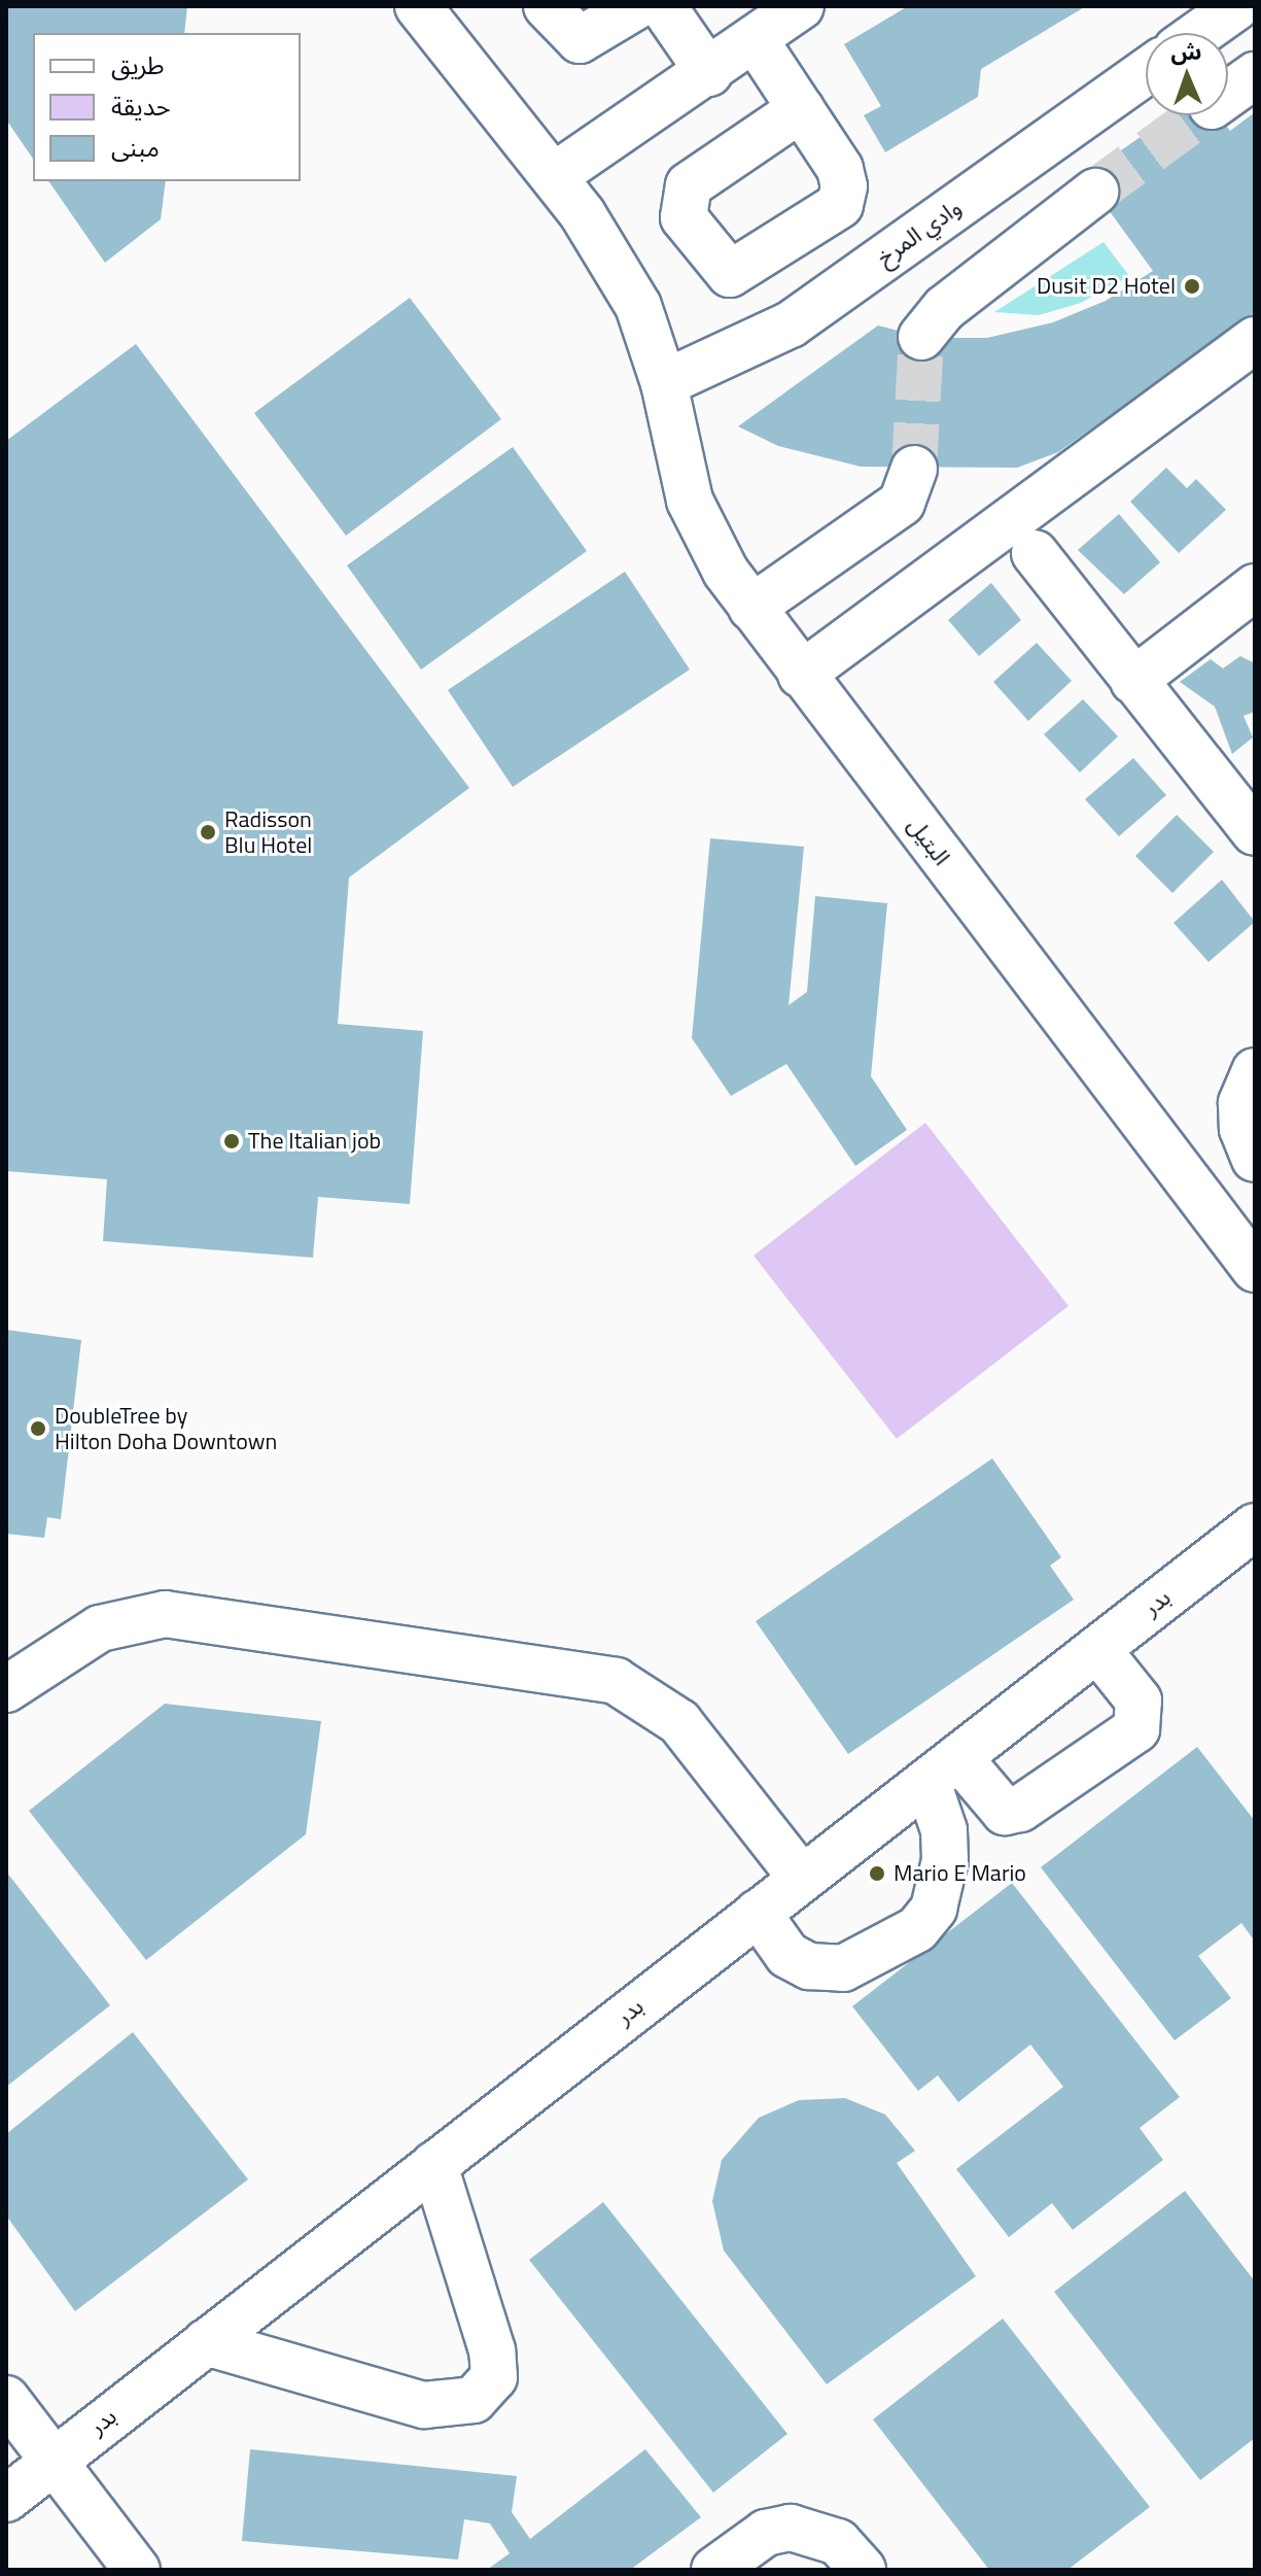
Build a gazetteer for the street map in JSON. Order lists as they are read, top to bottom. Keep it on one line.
{"streets":{"street":["وادي المرخ","البتيل","بدر"]},"crossings":[["وادي المرخ","البتيل"]],"places":["Dusit D2 Hotel","Radisson Blu Hotel","The Italian job","DoubleTree by Hilton Doha Downtown","Mario E Mario"],"legend":["طريق","حديقة","مبنى"],"north":"top"}
